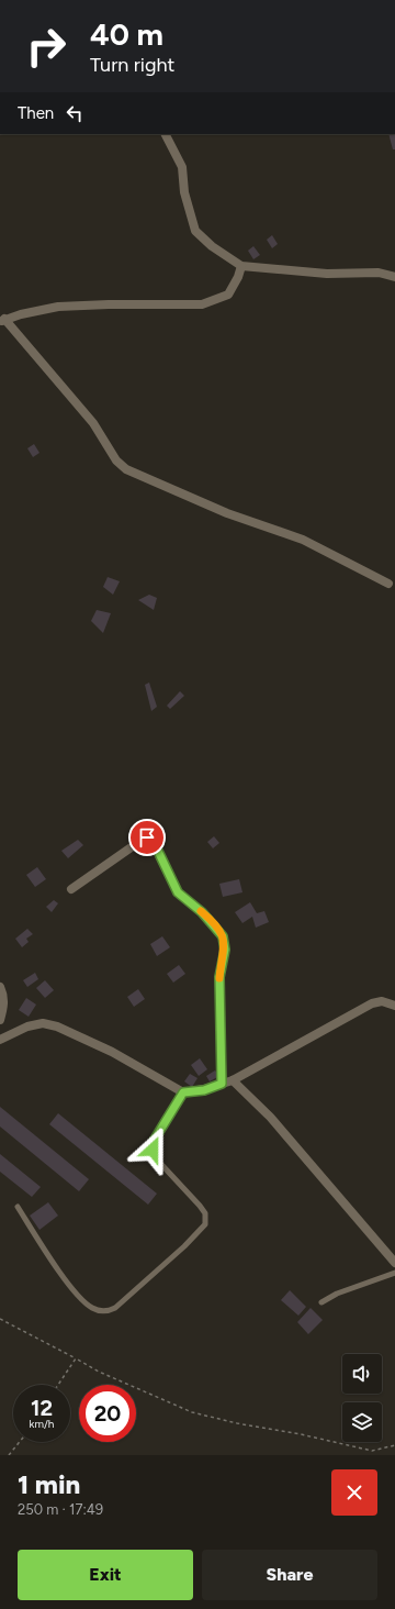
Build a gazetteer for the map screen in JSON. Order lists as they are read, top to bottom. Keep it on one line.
{"page":{"turn":["40 m","Turn right"],"then":"Then","speed":"12 km/h","limit":"20","heading":["1 min","250 m · 17:49"],"buttons":["Exit","Share"]}}
